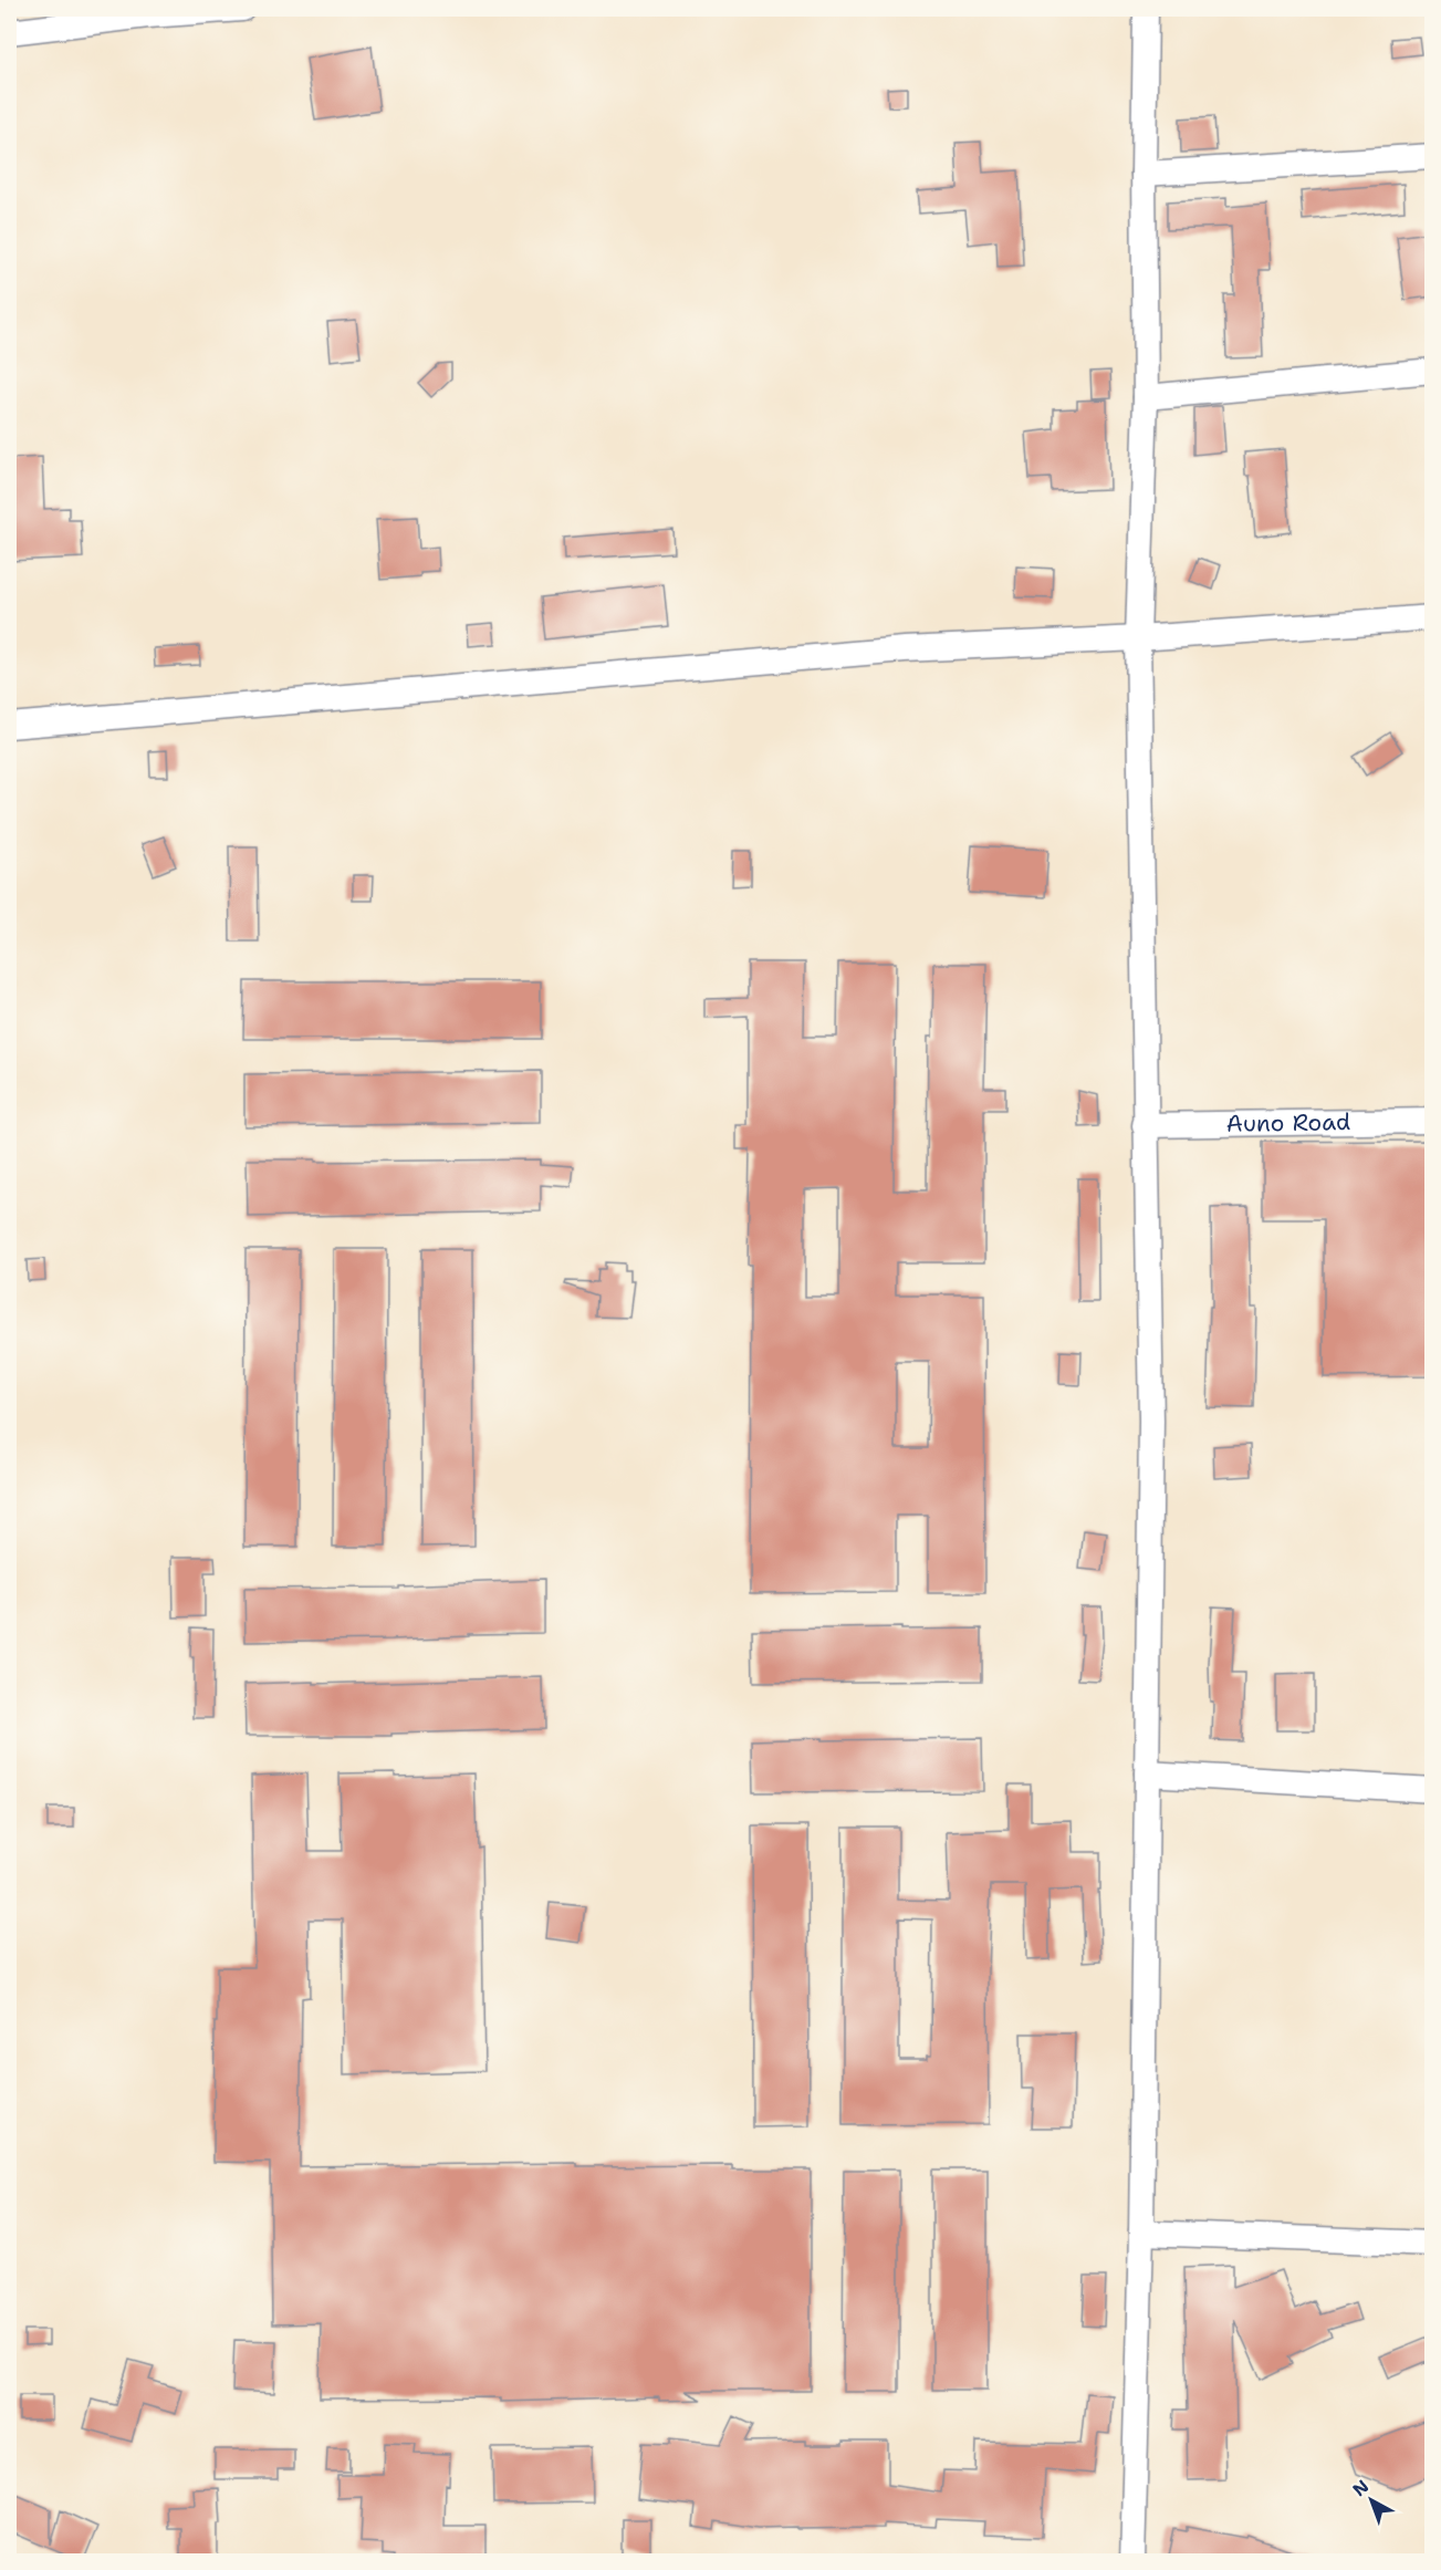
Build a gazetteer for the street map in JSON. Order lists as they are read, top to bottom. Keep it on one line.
{"streets":{"street":["Auno Road"]},"north":"top left"}
